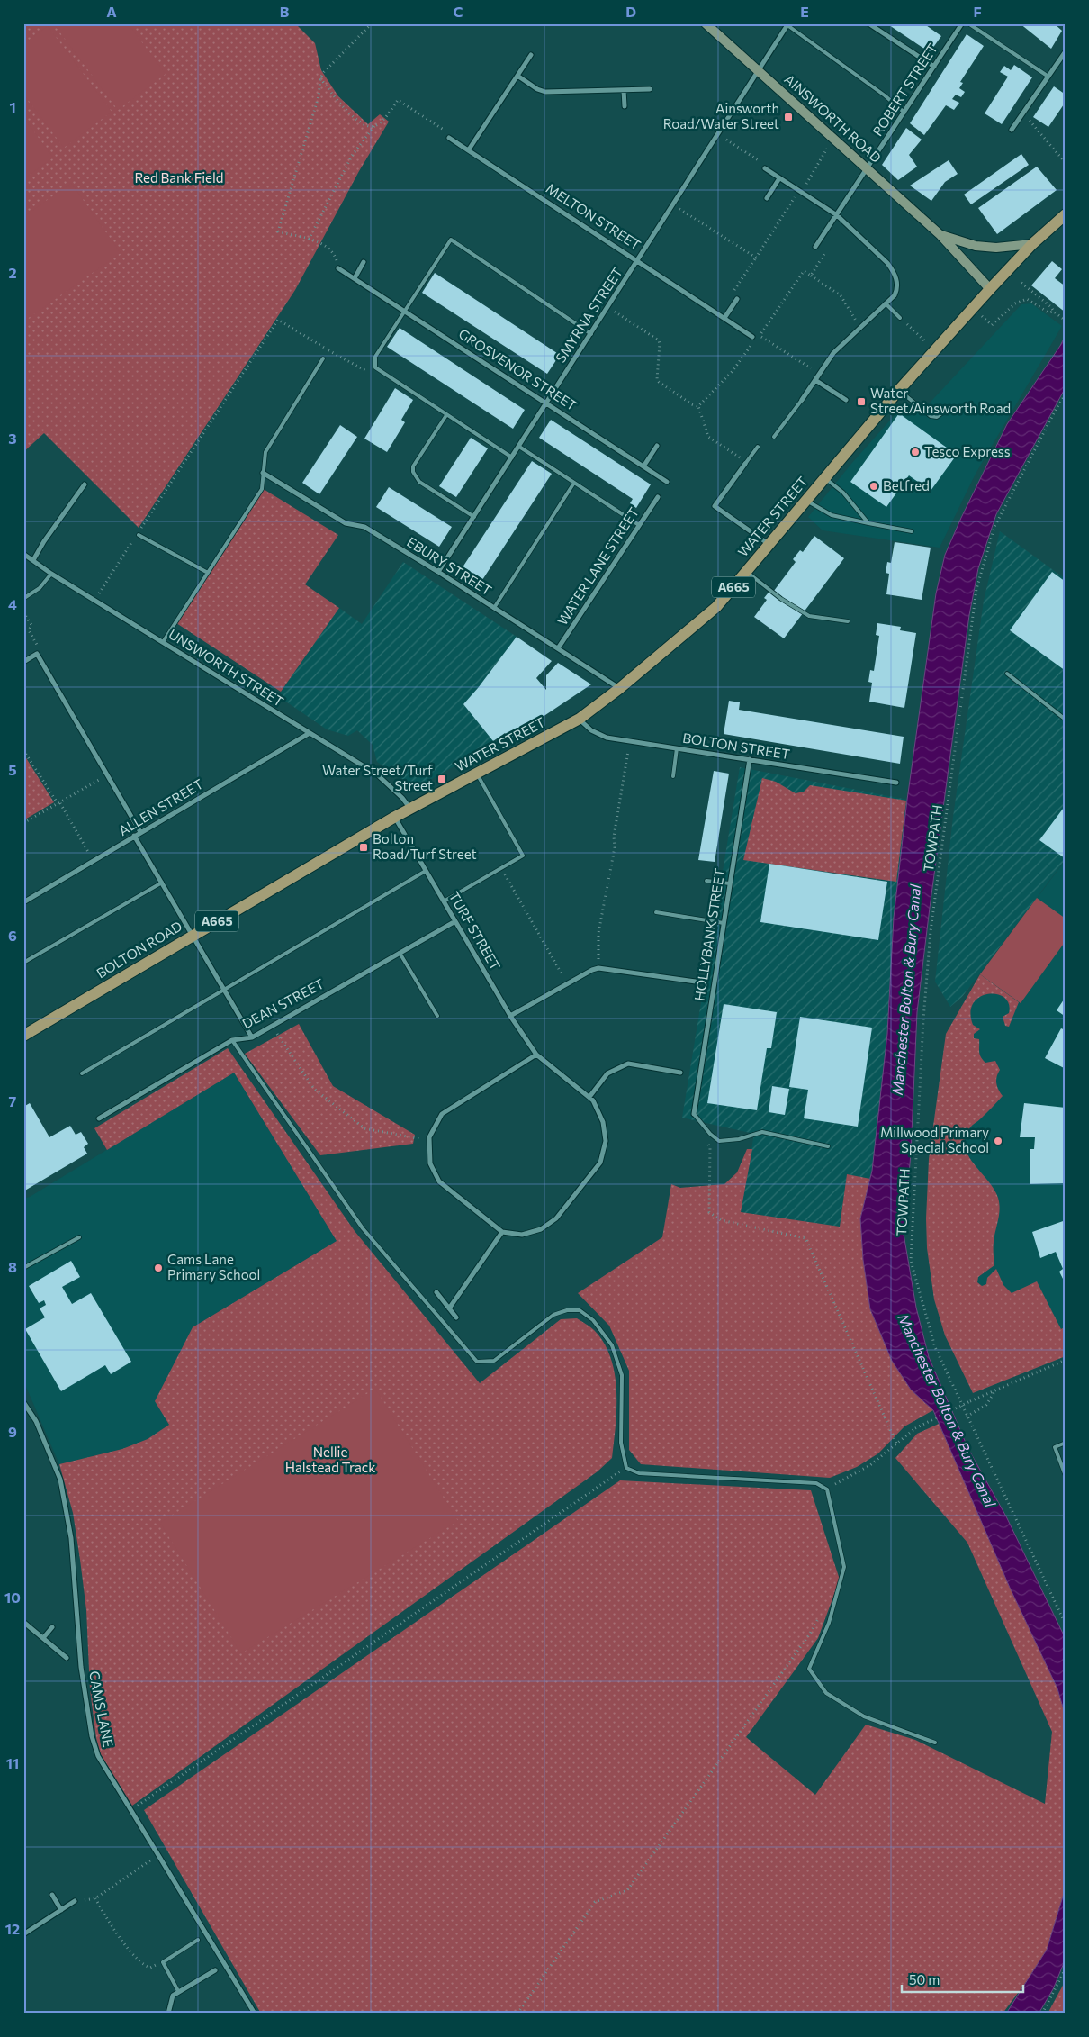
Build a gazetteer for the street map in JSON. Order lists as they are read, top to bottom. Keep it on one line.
{"streets":{"main road":["AINSWORTH ROAD","WATER STREET","A665","BOLTON ROAD"],"street":["ROBERT STREET","MELTON STREET","SMYRNA STREET","GROSVENOR STREET","EBURY STREET","WATER LANE STREET","UNSWORTH STREET","BOLTON STREET","ALLEN STREET","TURF STREET","HOLLYBANK STREET","DEAN STREET","CAMS LANE"],"path":["TOWPATH"]},"crossings":[["ROBERT STREET","AINSWORTH ROAD"],["AINSWORTH ROAD","SMYRNA STREET"],["AINSWORTH ROAD","WATER STREET"],["MELTON STREET","SMYRNA STREET"],["SMYRNA STREET","GROSVENOR STREET"],["SMYRNA STREET","EBURY STREET"],["WATER STREET","EBURY STREET"],["WATER STREET","UNSWORTH STREET"],["WATER STREET","BOLTON STREET"],["WATER STREET","BOLTON ROAD"],["EBURY STREET","WATER LANE STREET"],["UNSWORTH STREET","ALLEN STREET"],["UNSWORTH STREET","BOLTON ROAD"],["BOLTON STREET","HOLLYBANK STREET"],["TURF STREET","BOLTON ROAD"],["TURF STREET","DEAN STREET"]],"water":["Manchester Bolton & Bury Canal"],"parks":["Red Bank Field","Nellie Halstead Track"],"places":{"transit":["Ainsworth Road/Water Street","Water Street/Ainsworth Road","Water Street/Turf Street","Bolton Road/Turf Street"],"other":["Tesco Express","Betfred","Millwood Primary Special School","Cams Lane Primary School"]},"scale_bar":"50 m","grid":{"columns":["A","B","C","D","E","F"],"rows":["1","2","3","4","5","6","7","8","9","10","11","12"]}}
